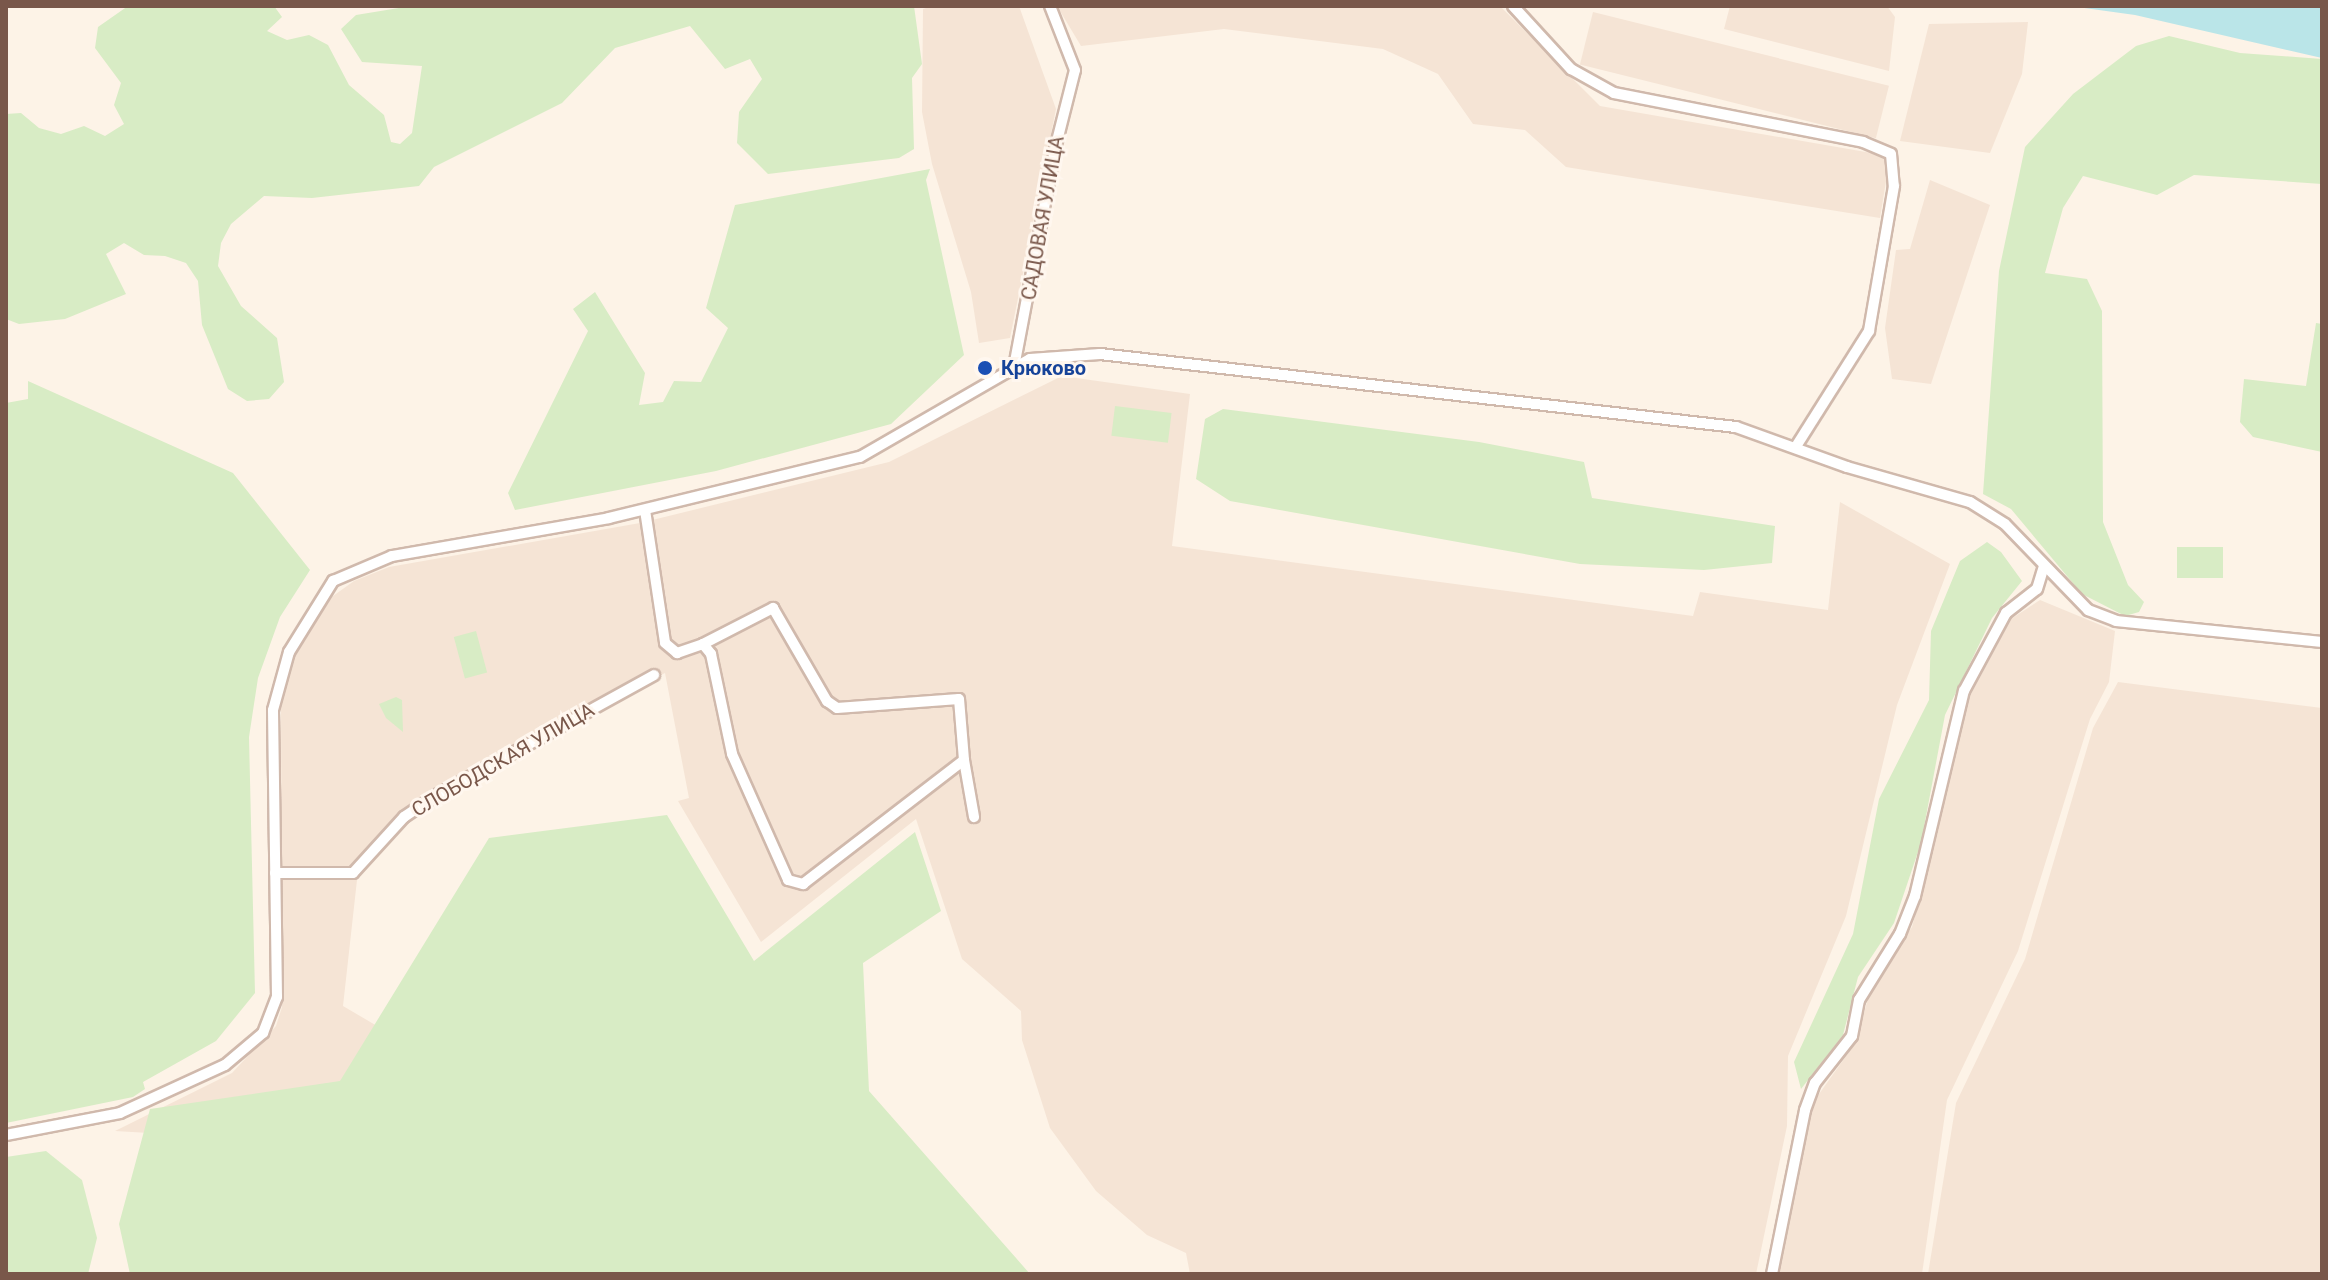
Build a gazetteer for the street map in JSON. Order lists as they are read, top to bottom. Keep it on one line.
{"streets":{"street":["САДОВАЯ УЛИЦА","СЛОБОДСКАЯ УЛИЦА"]},"places":["Крюково"]}
